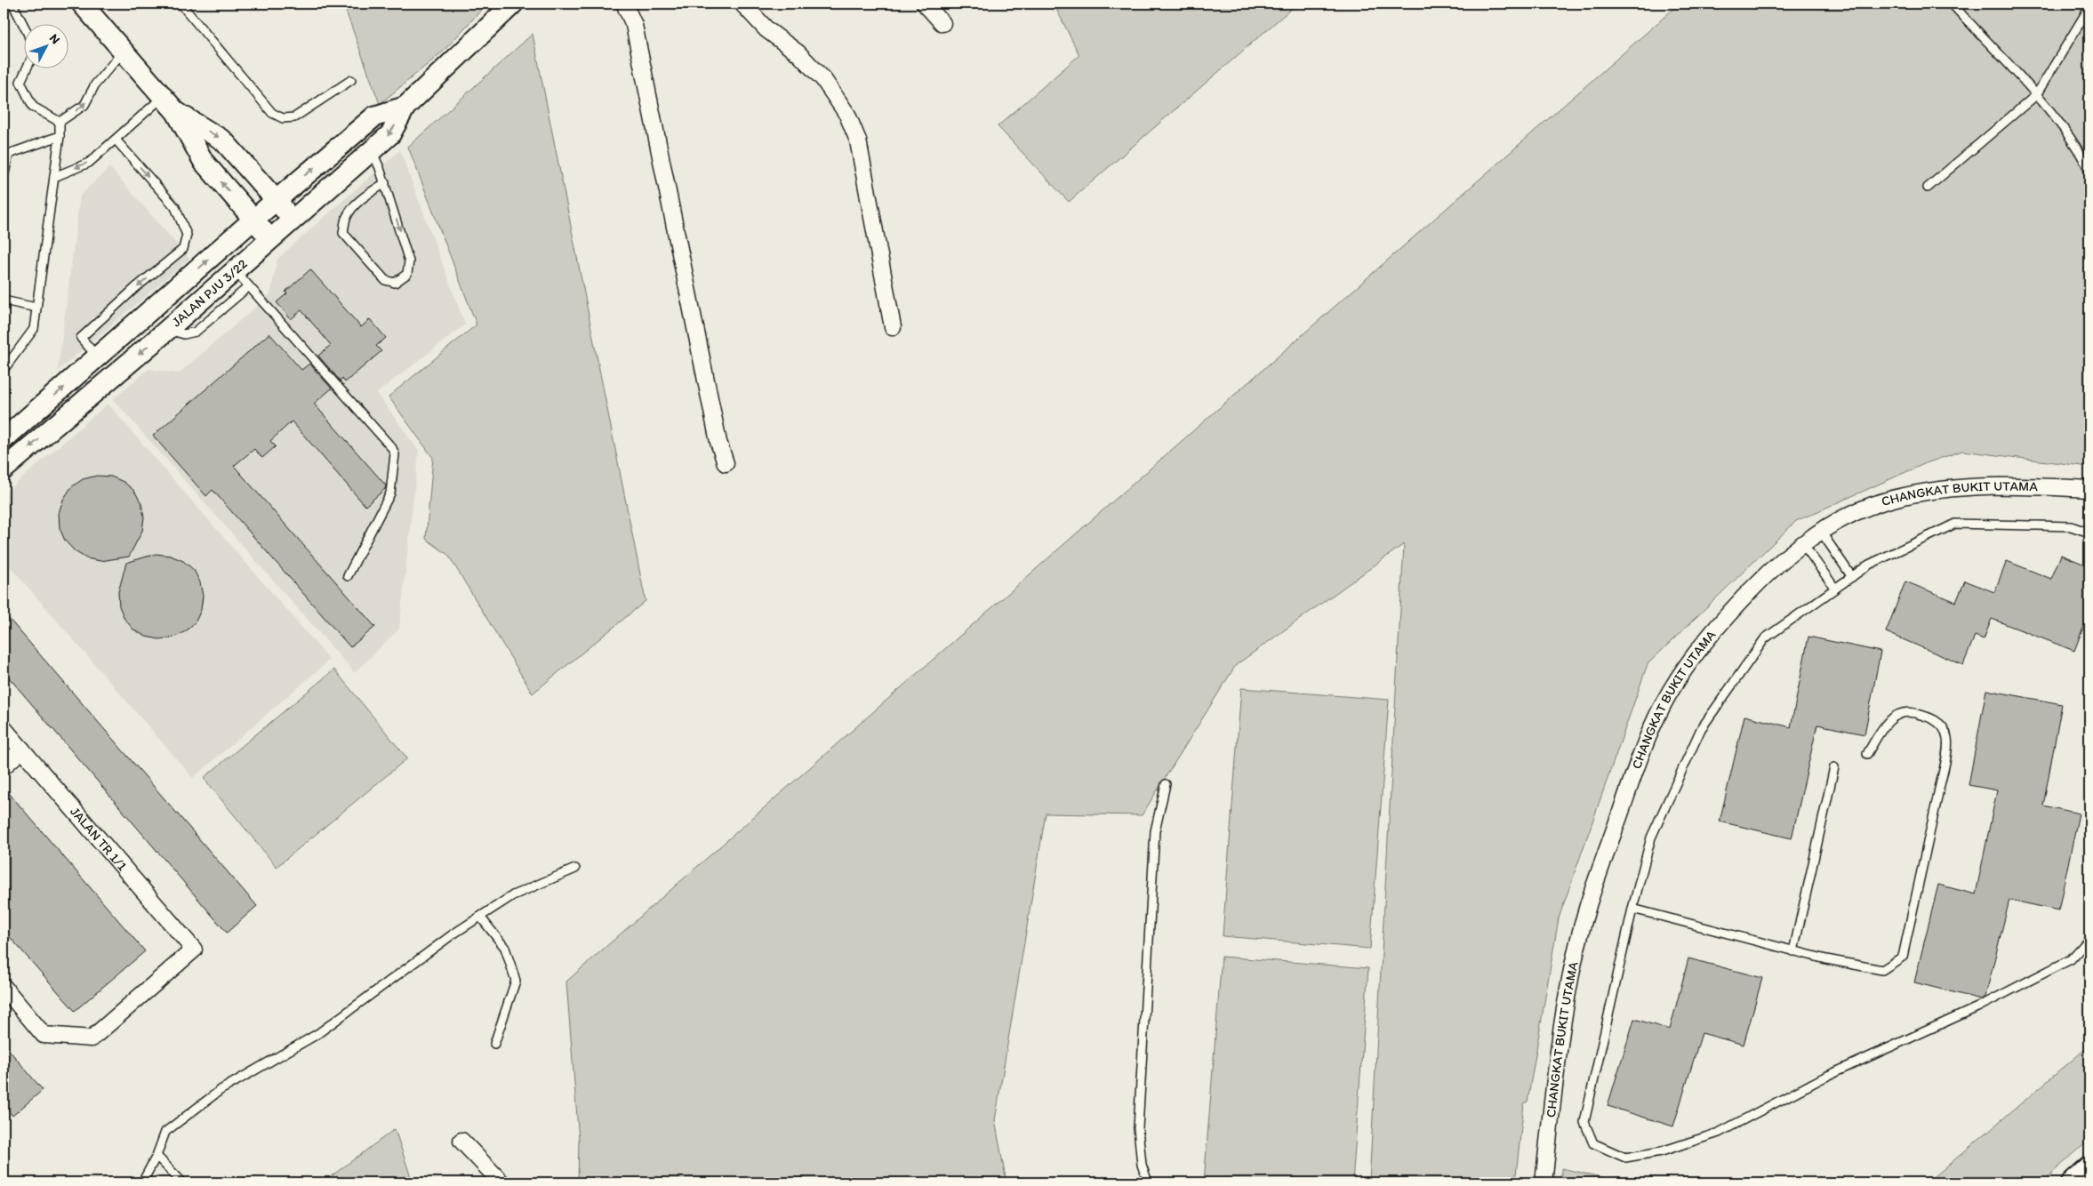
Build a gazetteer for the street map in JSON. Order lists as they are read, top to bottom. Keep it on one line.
{"streets":{"street":["JALAN PJU 3/22","CHANGKAT BUKIT UTAMA","JALAN TR 1/1"]},"north":"top right"}
